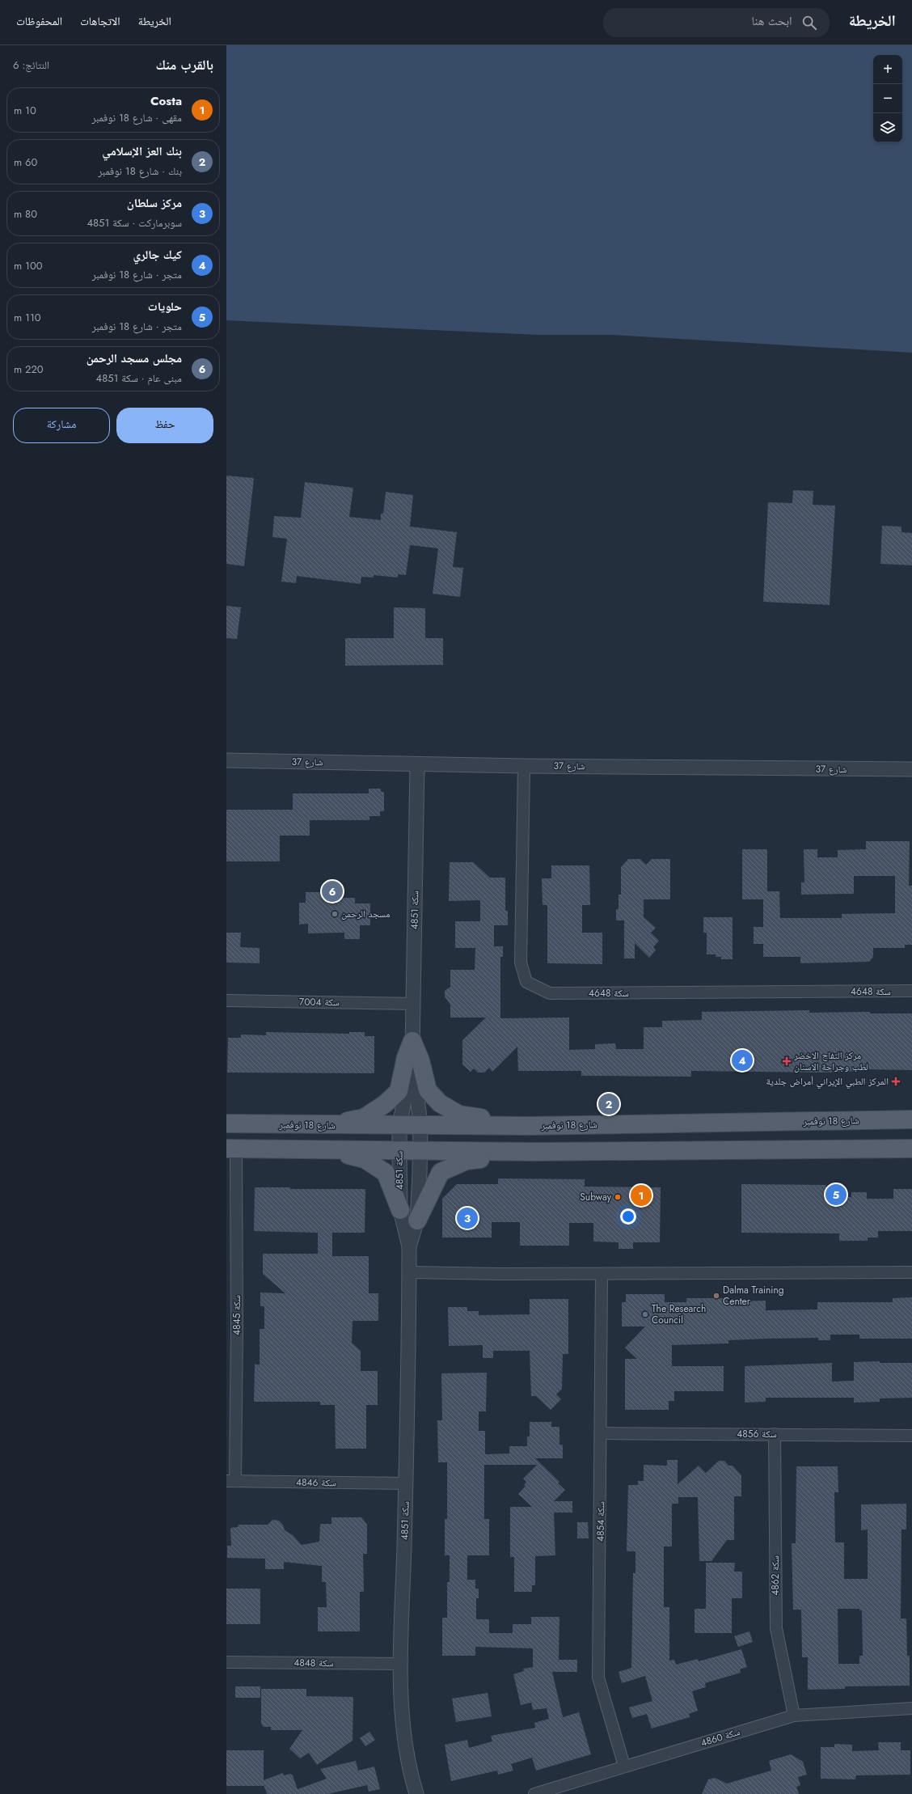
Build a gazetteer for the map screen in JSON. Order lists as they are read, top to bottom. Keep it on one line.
{"streets":{"main road":["شارع 18 نوفمبر"],"street":["شارع 37","سكة 4851","سكة 4648","سكة 7004","سكة 4845","سكة 4856","سكة 4846","سكة 4854","سكة 4862","سكة 4848","سكة 4860"]},"crossings":[["شارع 37","سكة 4851"],["شارع 37","سكة 4648"],["سكة 4851","سكة 7004"],["سكة 4851","شارع 18 نوفمبر"],["سكة 4851","سكة 4846"],["سكة 4851","سكة 4848"],["سكة 4845","سكة 4846"],["سكة 4856","سكة 4854"],["سكة 4856","سكة 4862"],["سكة 4854","سكة 4860"],["سكة 4862","سكة 4860"]],"places":{"other":["مسجد الرحمن","Subway","Dalma Training Center","The Research Council"],"health":["مركز التفاح الاخضر لطب وجراحة الاسنان","المركز الطبي الإيراني أمراض جلدية"]},"page":{"header":"الخريطة","search":"ابحث هنا","nav":["الخريطة","الاتجاهات","المحفوظات"],"heading":["بالقرب منك","النتائج: 6"],"map_buttons":["+","−"],"list":[{"mark":"1","name":"Costa","note":"مقهى · شارع 18 نوفمبر","value":"10 m"},{"mark":"2","name":"بنك العز الإسلامي","note":"بنك · شارع 18 نوفمبر","value":"60 m"},{"mark":"3","name":"مركز سلطان","note":"سوبرماركت · سكة 4851","value":"80 m"},{"mark":"4","name":"كيك جالري","note":"متجر · شارع 18 نوفمبر","value":"100 m"},{"mark":"5","name":"حلويات","note":"متجر · شارع 18 نوفمبر","value":"110 m"},{"mark":"6","name":"مجلس مسجد الرحمن","note":"مبنى عام · سكة 4851","value":"220 m"}],"buttons":["حفظ","مشاركة"],"pins":["6","4","2","5","1","3"]}}
